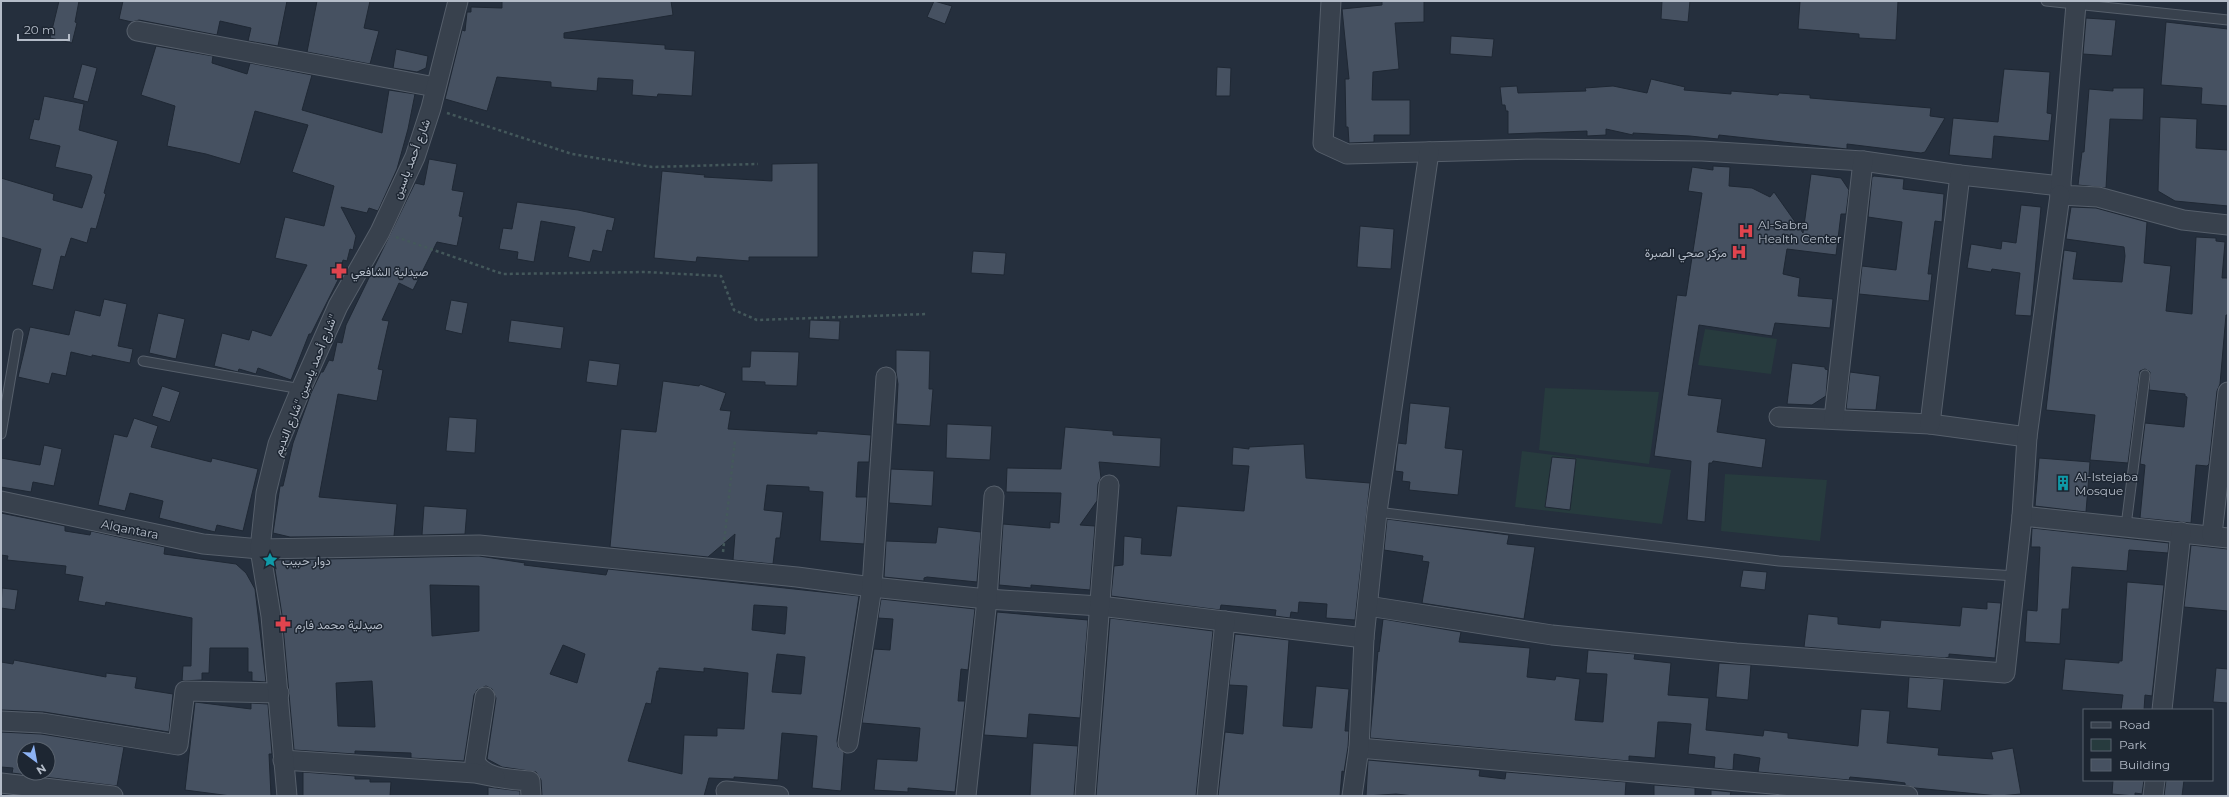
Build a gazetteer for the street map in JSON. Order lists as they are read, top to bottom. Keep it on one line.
{"streets":{"street":["شارع أحمد ياسين","شارع أحمد ياسين \"شارع النديم\"","Alqantara"]},"crossings":[["شارع أحمد ياسين","شارع أحمد ياسين \"شارع النديم\""],["شارع أحمد ياسين \"شارع النديم\"","Alqantara"]],"places":{"hospital":["Al-Sabra Health Center","مركز صحي الصبرة"],"pharmacy":["صيدلية الشافعي","صيدلية محمد فارم"],"building":["Al-Istejaba Mosque"],"place":["دوار حبيب"]},"legend":["Road","Park","Building"],"scale_bar":"20 m","north":"bottom right"}
